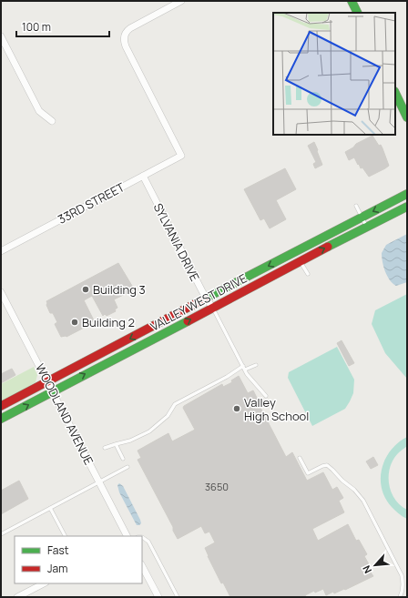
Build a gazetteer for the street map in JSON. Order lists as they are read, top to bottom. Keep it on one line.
{"streets":{"main road":["VALLEY WEST DRIVE"],"street":["33RD STREET","SYLVANIA DRIVE","WOODLAND AVENUE"]},"crossings":[["33RD STREET","SYLVANIA DRIVE"],["SYLVANIA DRIVE","VALLEY WEST DRIVE"],["VALLEY WEST DRIVE","WOODLAND AVENUE"]],"places":["Building 3","Building 2","Valley High School"],"house_numbers":["3650"],"legend":["Fast","Jam"],"scale_bar":"100 m","north":"bottom left"}
